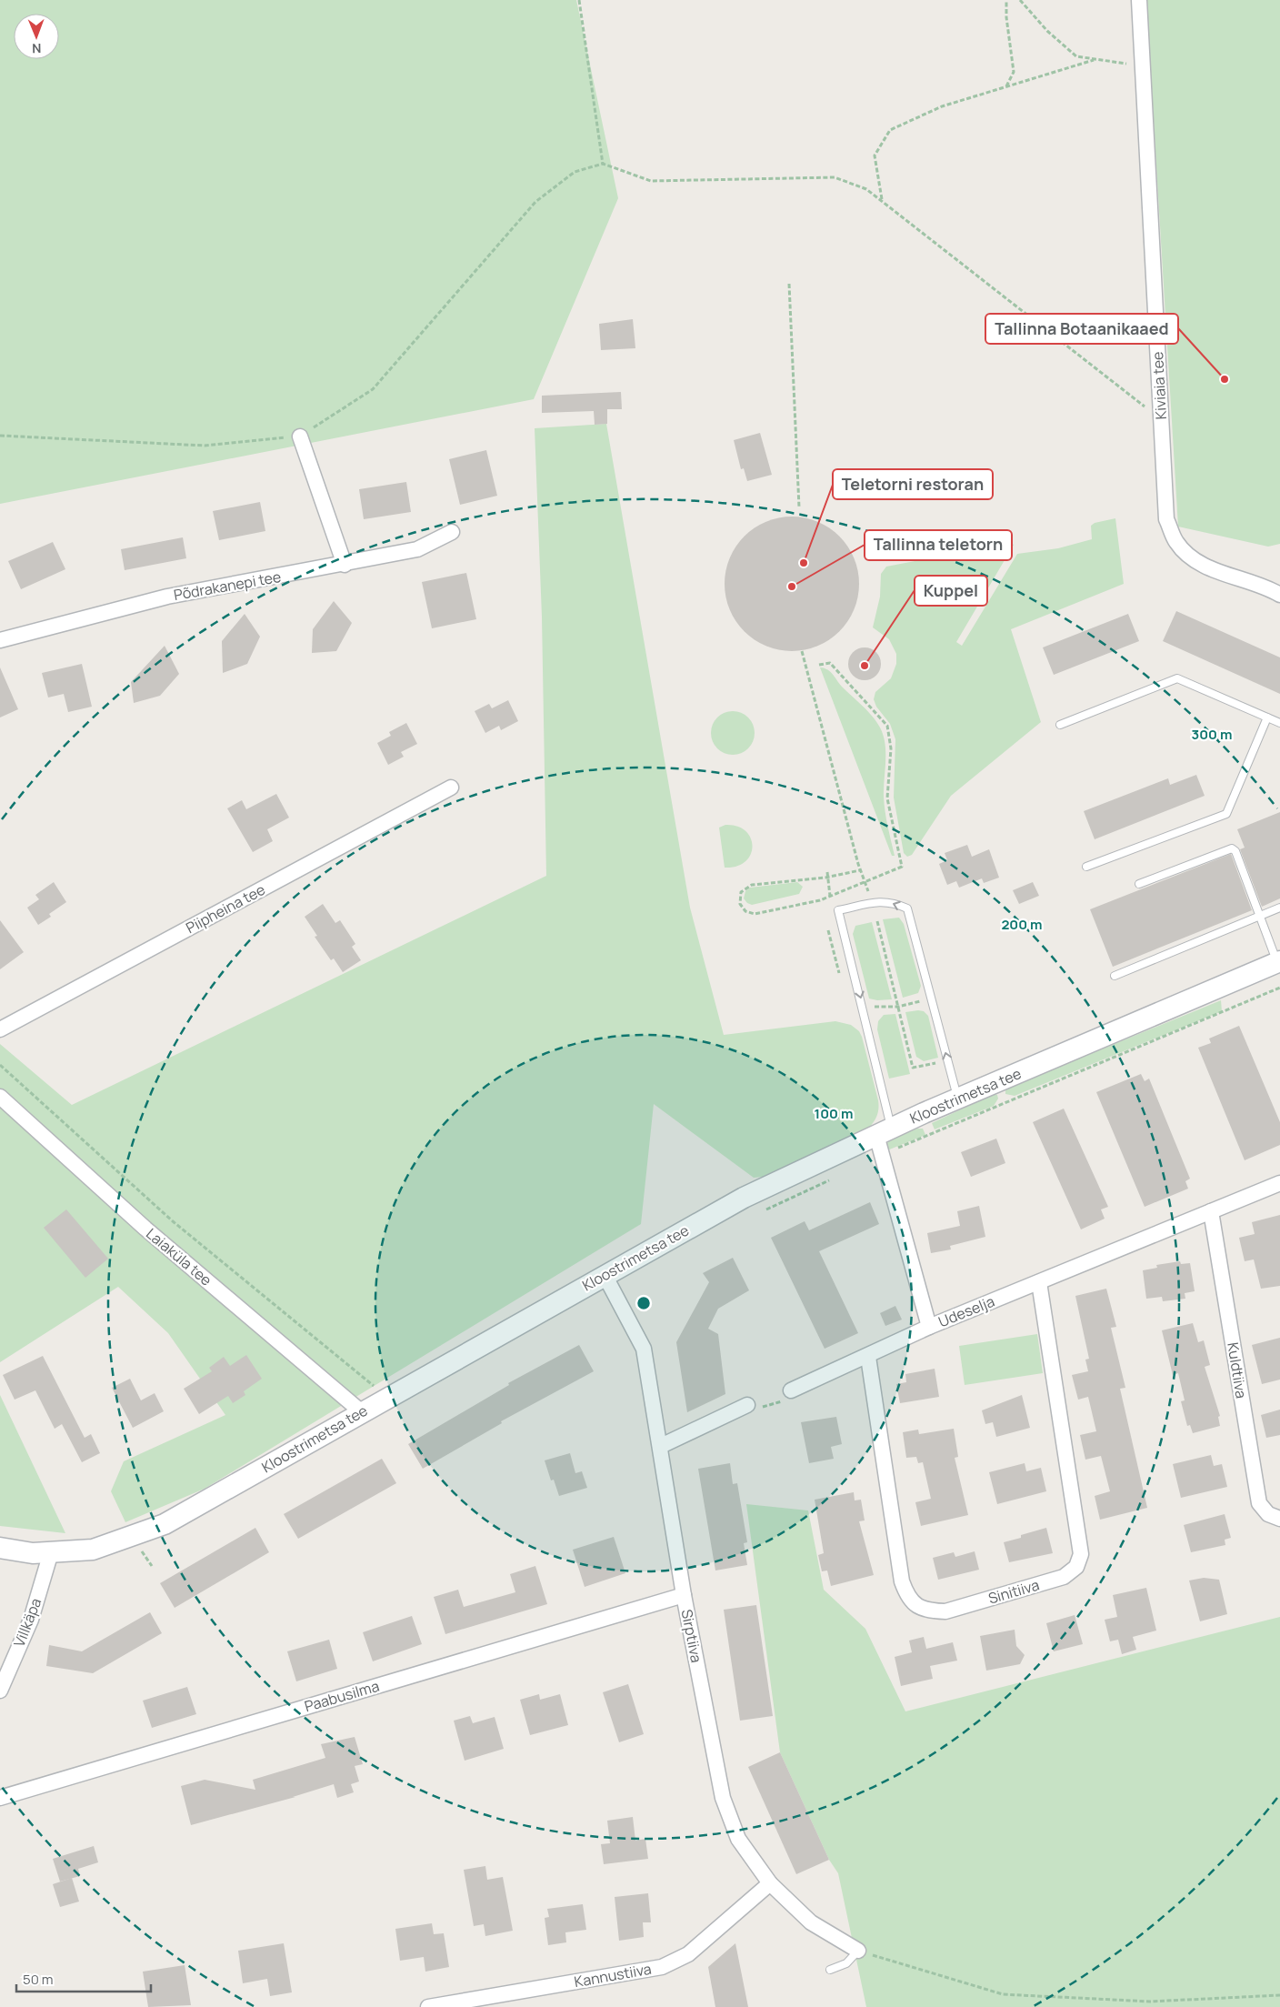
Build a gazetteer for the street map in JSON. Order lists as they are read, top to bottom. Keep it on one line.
{"streets":{"main road":["Kloostrimetsa tee"],"street":["Kiviaia tee","Põdrakanepi tee","Piipheina tee","Laiaküla tee","Udeselja","Kuldtiiva","Sinitiiva","Villkäpa","Sirptiiva","Paabusilma","Kannustiiva"]},"crossings":[["Kloostrimetsa tee","Laiaküla tee"],["Kloostrimetsa tee","Villkäpa"],["Kloostrimetsa tee","Sirptiiva"],["Udeselja","Kuldtiiva"],["Udeselja","Sinitiiva"],["Sirptiiva","Paabusilma"],["Sirptiiva","Kannustiiva"]],"places":["Tallinna Botaanikaaed","Teletorni restoran","Tallinna teletorn","Kuppel"],"scale_bar":"50 m","north":"bottom","rings":["300 m","200 m","100 m"]}
